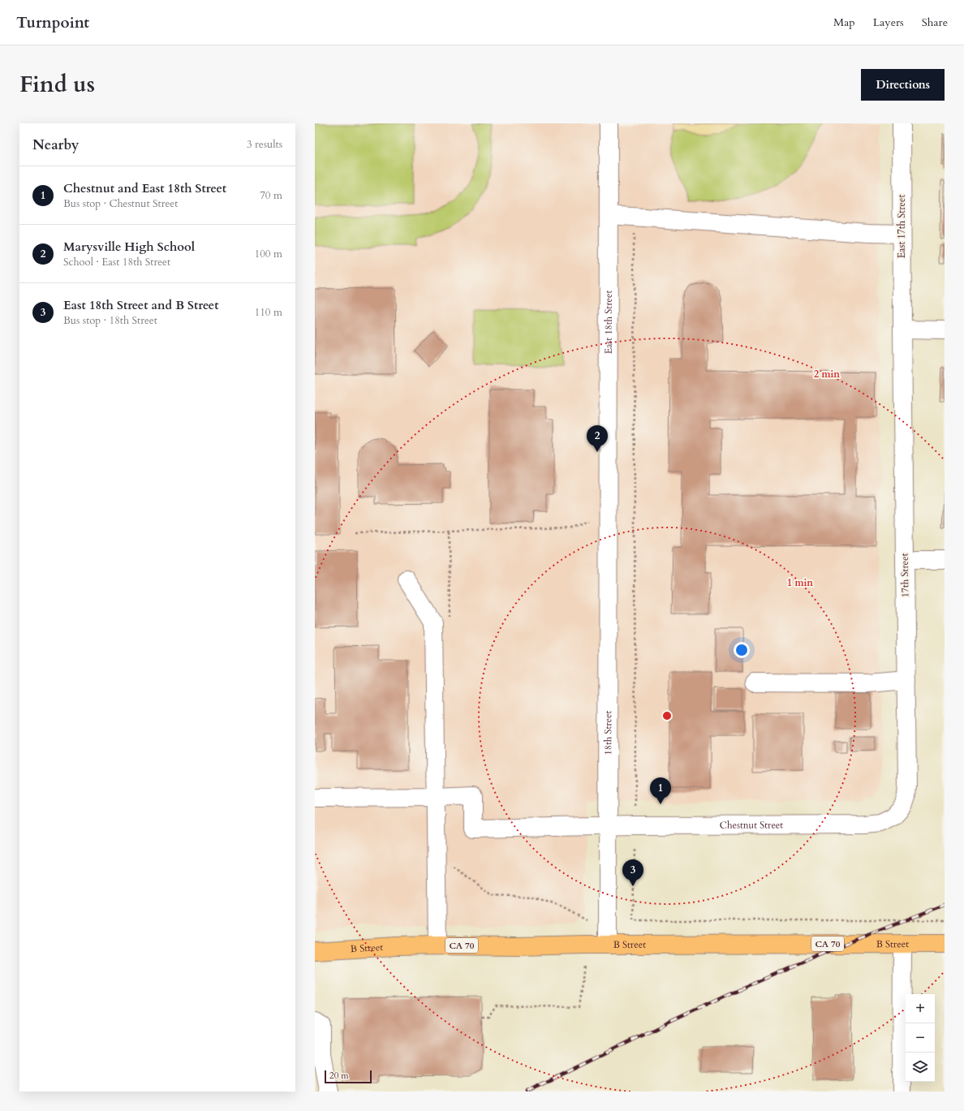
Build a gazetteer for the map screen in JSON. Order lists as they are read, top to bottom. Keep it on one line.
{"streets":{"highway":["CA 70","B Street"],"street":["East 17th Street","East 18th Street","17th Street","18th Street","Chestnut Street"]},"crossings":[["East 17th Street","17th Street"],["East 18th Street","18th Street"],["17th Street","Chestnut Street"],["18th Street","Chestnut Street"],["18th Street","B Street"]],"scale_bar":"20 m","page":{"header":"Turnpoint","nav":["Map","Layers","Share"],"title":"Find us","buttons":"Directions","heading":["Nearby","3 results"],"list":[{"mark":"1","name":"Chestnut and East 18th Street","note":"Bus stop · Chestnut Street","value":"70 m"},{"mark":"2","name":"Marysville High School","note":"School · East 18th Street","value":"100 m"},{"mark":"3","name":"East 18th Street and B Street","note":"Bus stop · 18th Street","value":"110 m"}],"pins":["2","1","3"],"map_buttons":["+","−"],"scale":"20 m"},"rings":["2 min","1 min"]}
